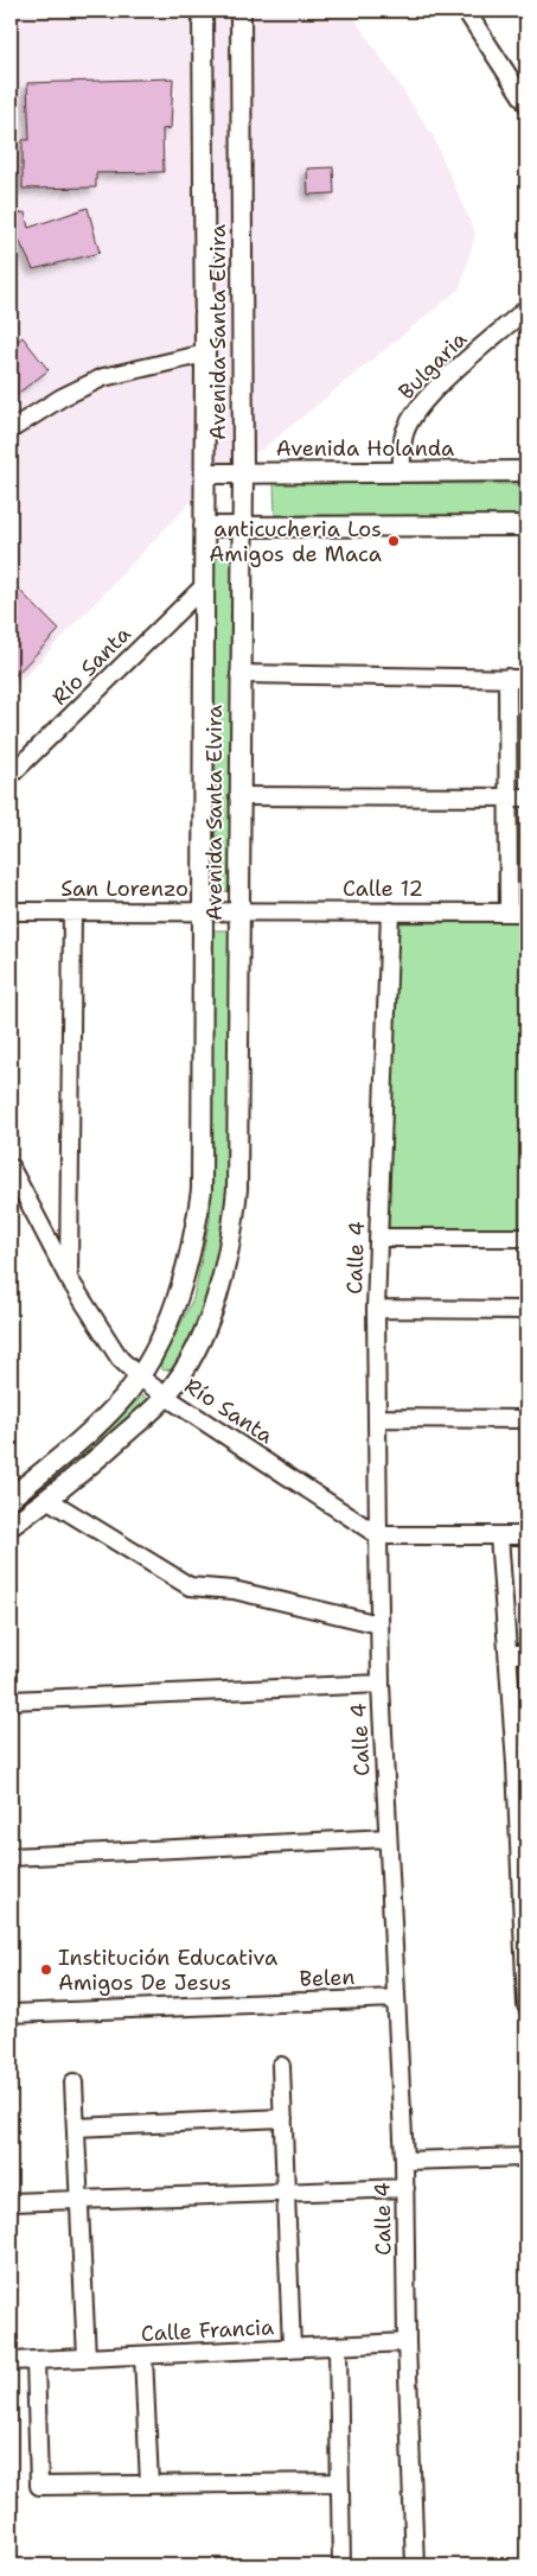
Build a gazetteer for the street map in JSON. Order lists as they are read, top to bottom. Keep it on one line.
{"streets":{"street":["Avenida Santa Elvira","Bulgaria","Avenida Holanda","Río Santa","San Lorenzo","Calle 12","Calle 4","Belen","Calle Francia"]},"crossings":[["Avenida Santa Elvira","Avenida Holanda"],["Avenida Santa Elvira","Río Santa"],["Avenida Santa Elvira","San Lorenzo"],["Avenida Santa Elvira","Calle 12"],["Bulgaria","Avenida Holanda"],["Río Santa","Calle 4"],["San Lorenzo","Calle 12"],["Calle 12","Calle 4"],["Calle 4","Belen"],["Calle 4","Calle Francia"]],"places":["anticucheria Los Amigos de Maca","Institución Educativa Amigos De Jesus"]}
